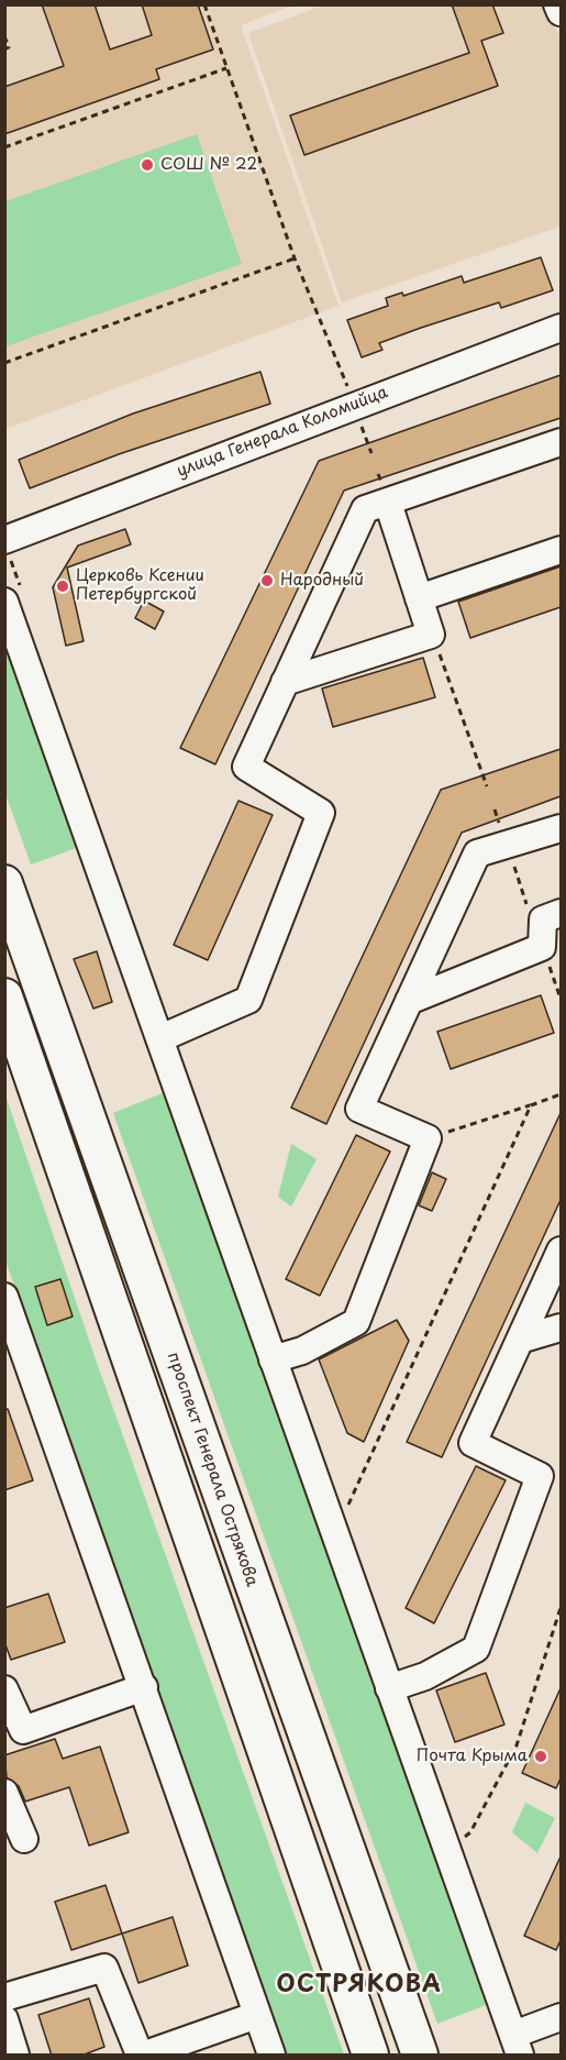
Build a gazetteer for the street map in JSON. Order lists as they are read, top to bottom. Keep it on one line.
{"streets":{"main road":["проспект Генерала Острякова"],"street":["улица Генерала Коломийца"]},"districts":["ОСТРЯКОВА"],"places":["СОШ № 22","Народный","Церковь Ксении Петербургской","Почта Крыма"]}
